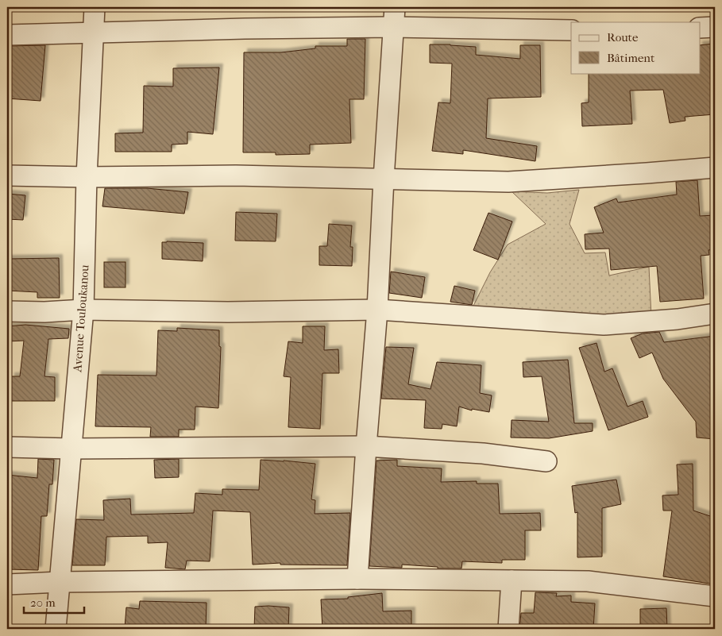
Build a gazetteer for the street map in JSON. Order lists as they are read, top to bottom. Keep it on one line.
{"streets":{"street":["Avenue Touloukanou"]},"legend":["Route","Bâtiment"],"scale_bar":"20 m"}
